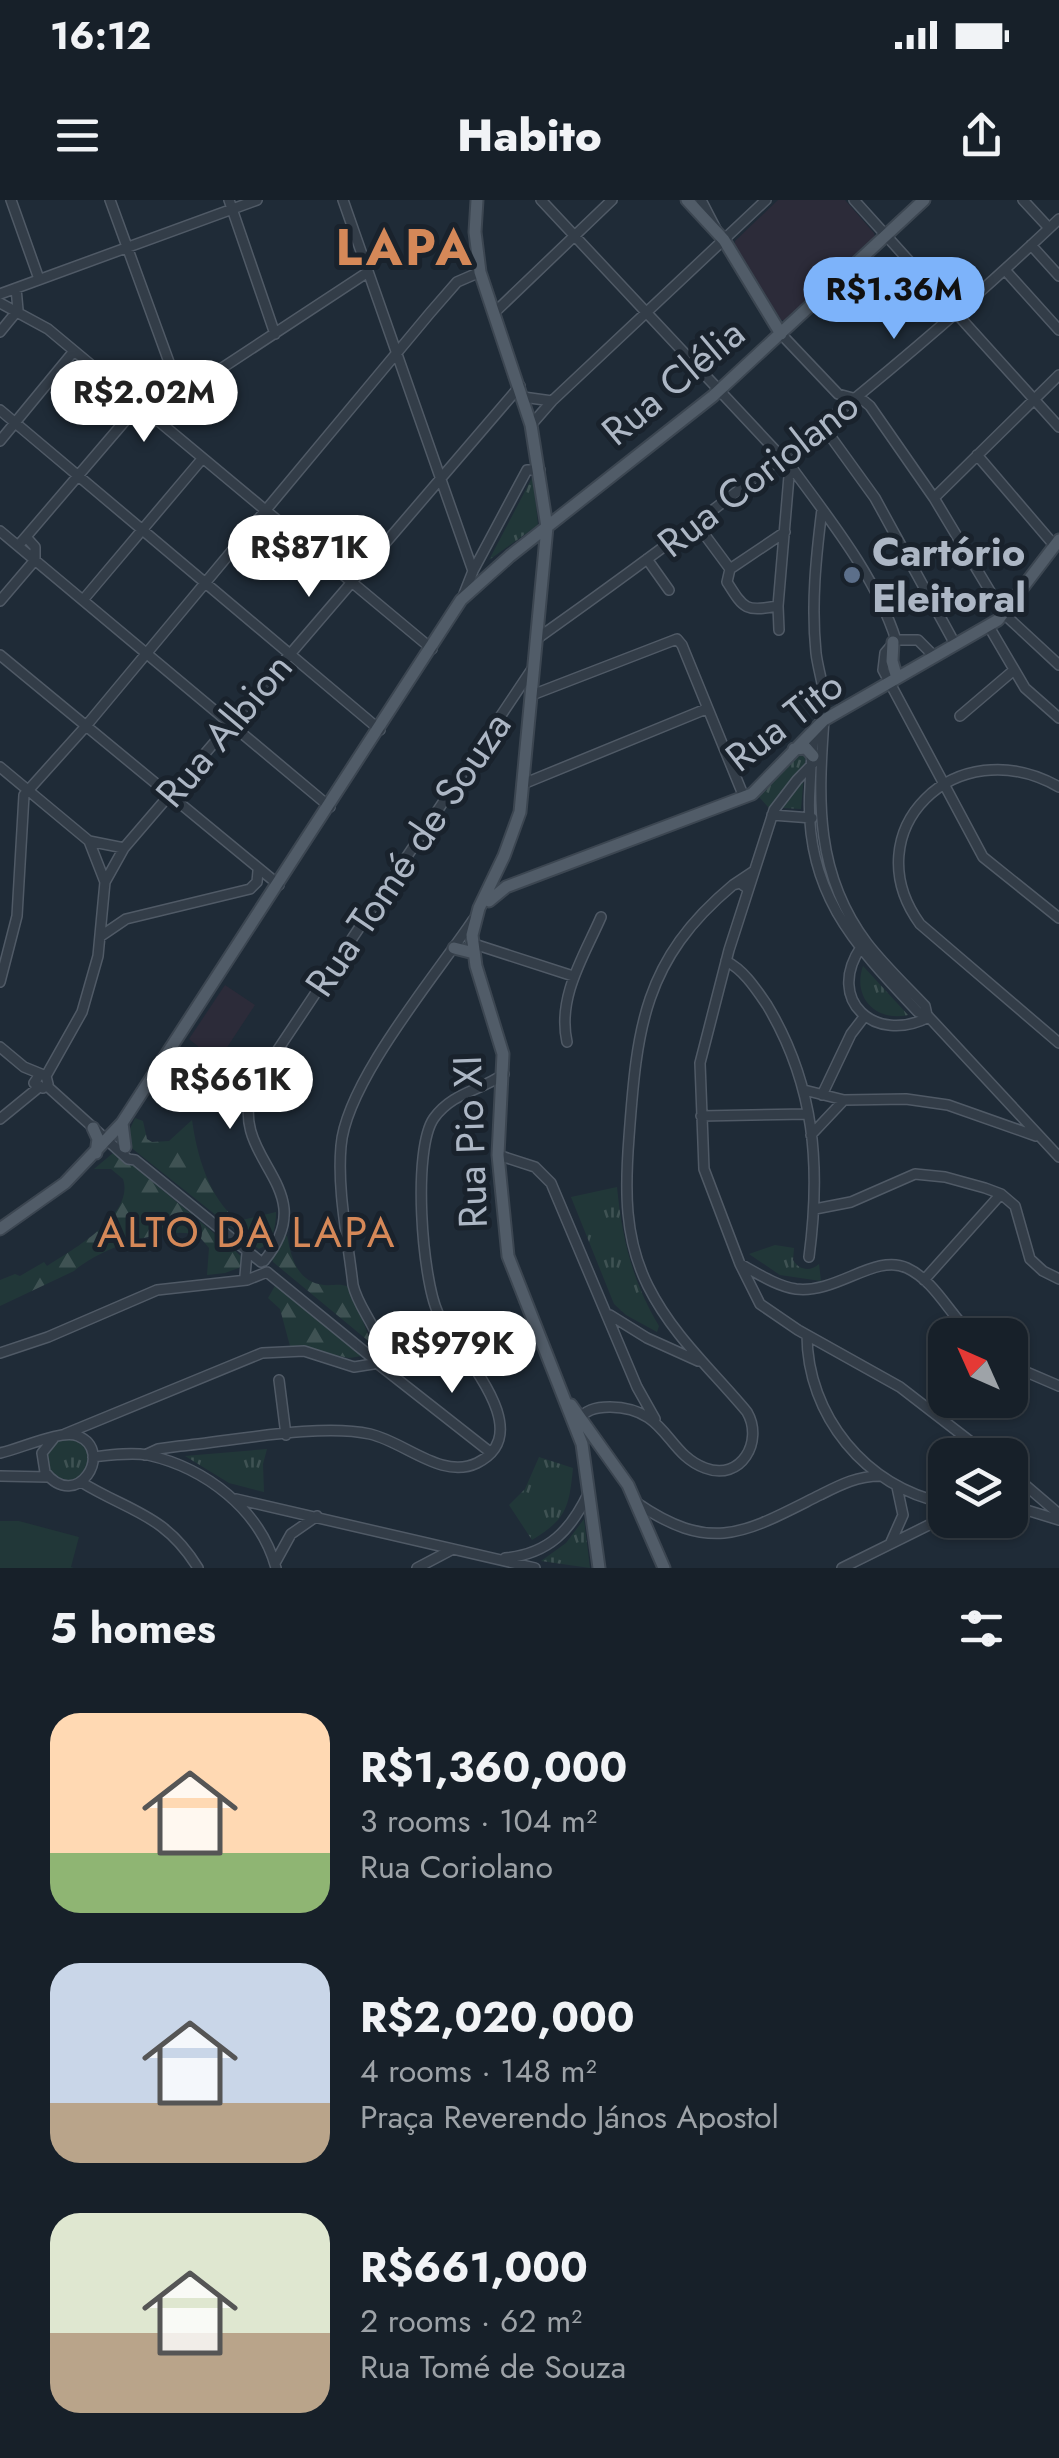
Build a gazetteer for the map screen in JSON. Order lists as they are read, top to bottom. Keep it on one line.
{"streets":{"main road":["Rua Clélia","Rua Tito","Rua Pio XI"],"street":["Rua Coriolano","Rua Albion","Rua Tomé de Souza"]},"crossings":[["Rua Clélia","Rua Pio XI"],["Rua Coriolano","Rua Pio XI"],["Rua Albion","Rua Pio XI"],["Rua Tomé de Souza","Rua Pio XI"]],"districts":["LAPA","ALTO DA LAPA"],"places":["Cartório Eleitoral"],"north":"top left","page":{"status":"16:12","header":"Habito","price":["R$1.36M","R$2.02M","R$871K","R$661K","R$979K"],"heading":"5 homes","list":[{"name":"R$1,360,000","note":"3 rooms · 104 m² · Rua Coriolano"},{"name":"R$2,020,000","note":"4 rooms · 148 m² · Praça Reverendo János Apostol"},{"name":"R$661,000","note":"2 rooms · 62 m² · Rua Tomé de Souza"}]}}
